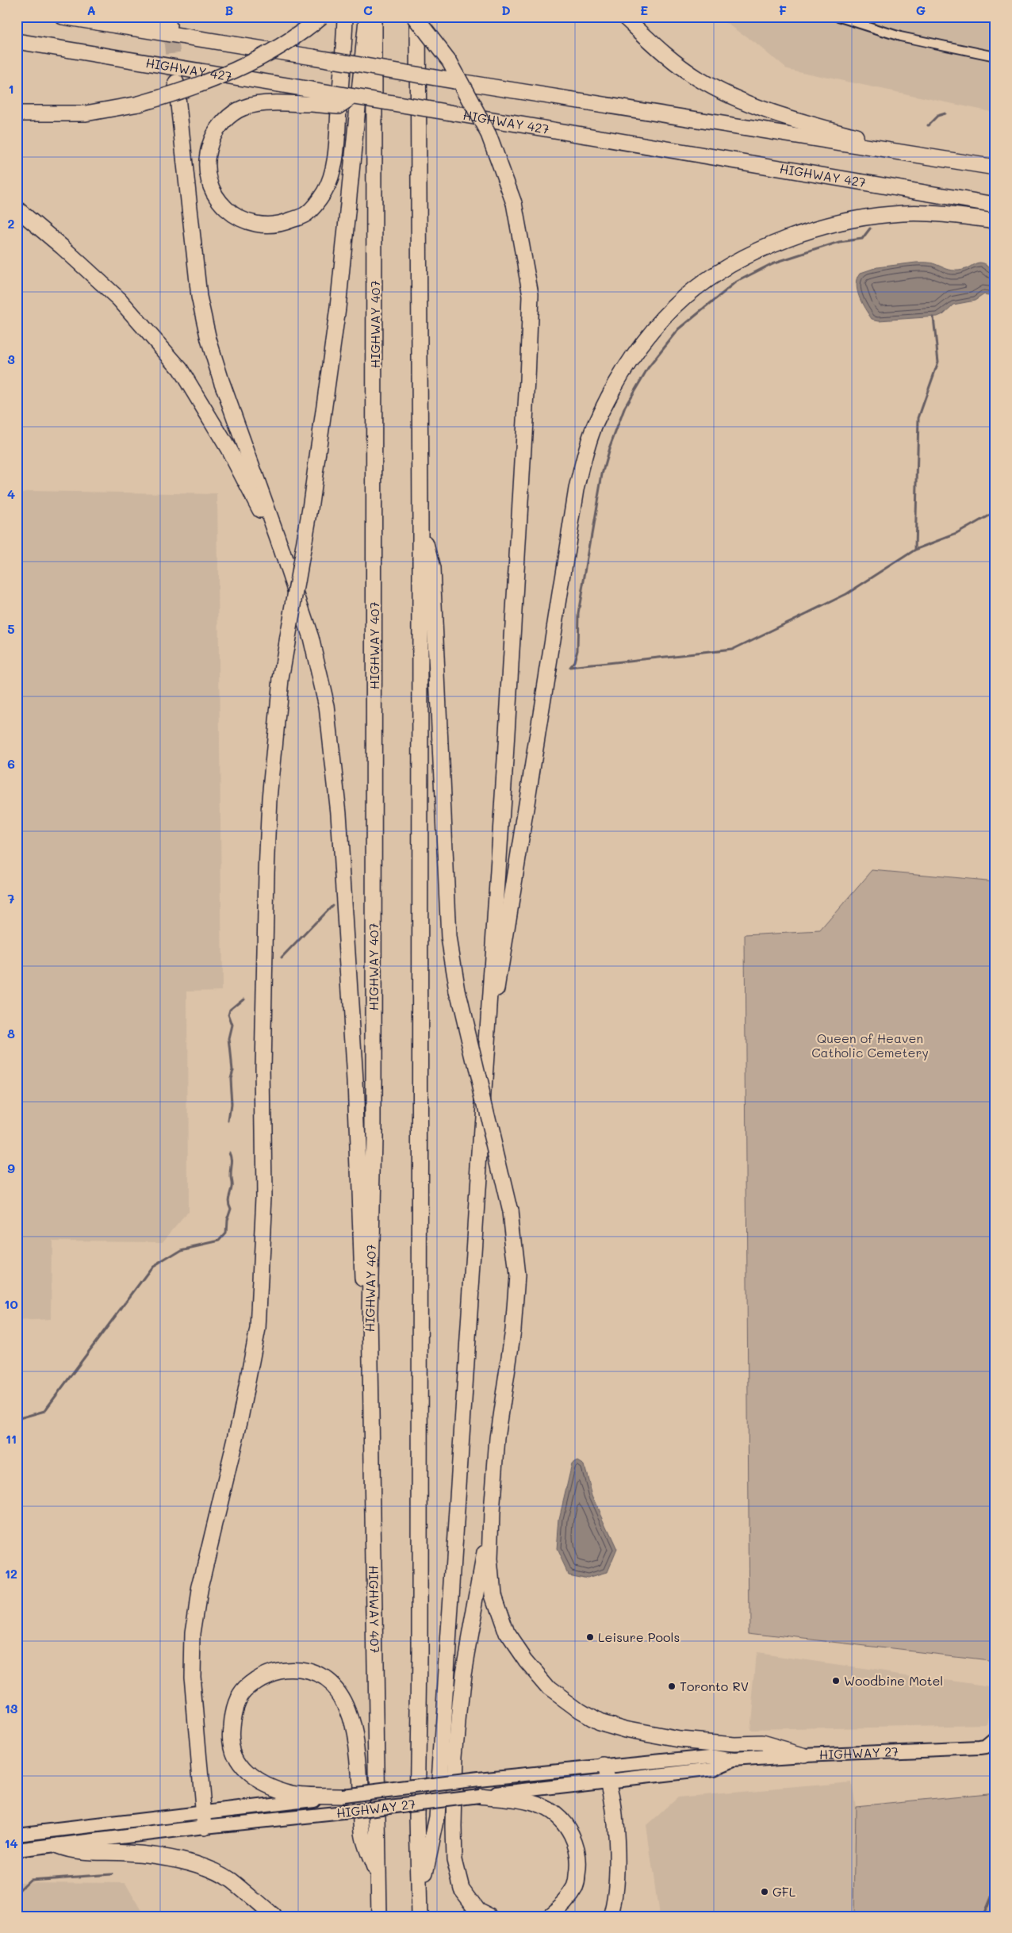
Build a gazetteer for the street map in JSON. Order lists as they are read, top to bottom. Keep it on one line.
{"streets":{"highway":["HIGHWAY 427","HIGHWAY 407"],"main road":["HIGHWAY 27"]},"parks":["Queen of Heaven Catholic Cemetery"],"places":["Leisure Pools","Woodbine Motel","Toronto RV","GFL"],"grid":{"columns":["A","B","C","D","E","F","G"],"rows":["1","2","3","4","5","6","7","8","9","10","11","12","13","14"]}}
